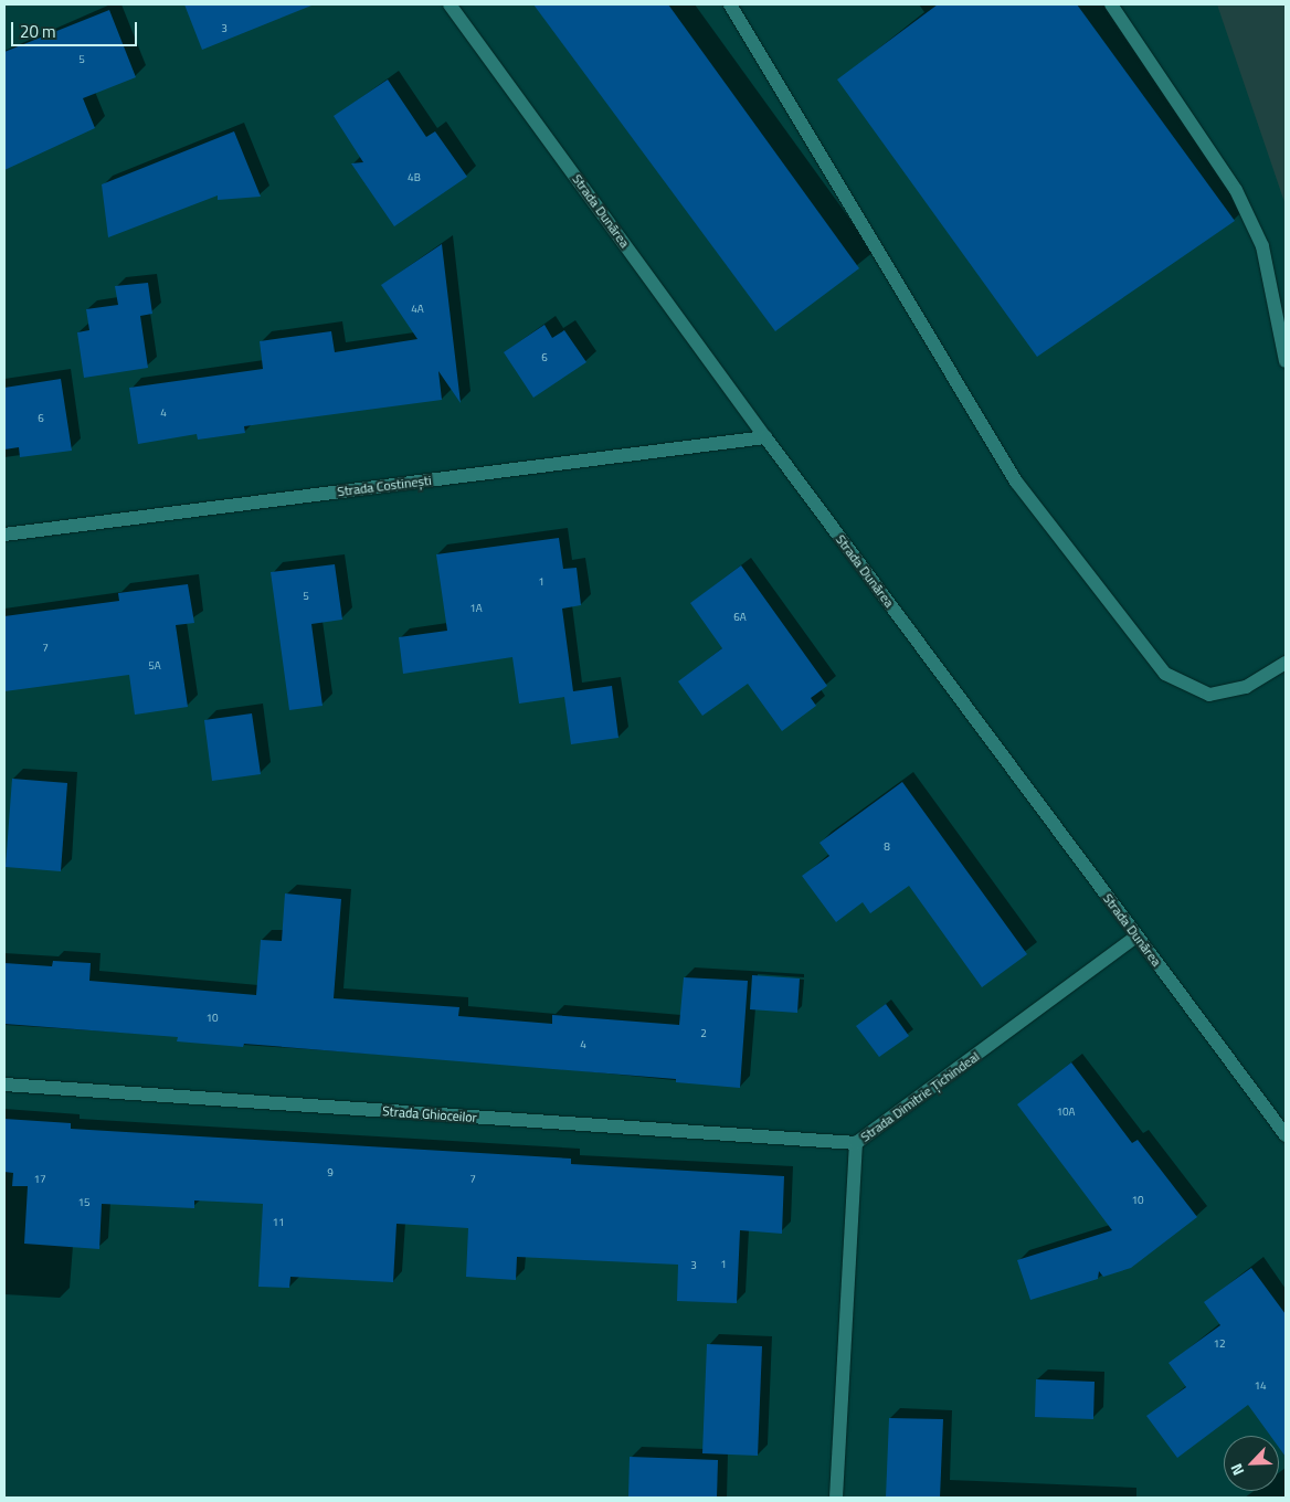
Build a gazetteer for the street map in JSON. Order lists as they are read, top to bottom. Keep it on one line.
{"streets":{"street":["Strada Dunărea","Strada Costinești","Strada Dimitrie Țichindeal","Strada Ghioceilor"]},"crossings":[["Strada Dunărea","Strada Costinești"],["Strada Dunărea","Strada Dimitrie Țichindeal"],["Strada Dimitrie Țichindeal","Strada Ghioceilor"]],"house_numbers":["3","5","4B","4A","6","4","6","1","5","1A","6A","7","5A","8","10","2","4","10A","9","17","7","10","15","11","1","3","12","14"],"scale_bar":"20 m","north":"bottom left"}
